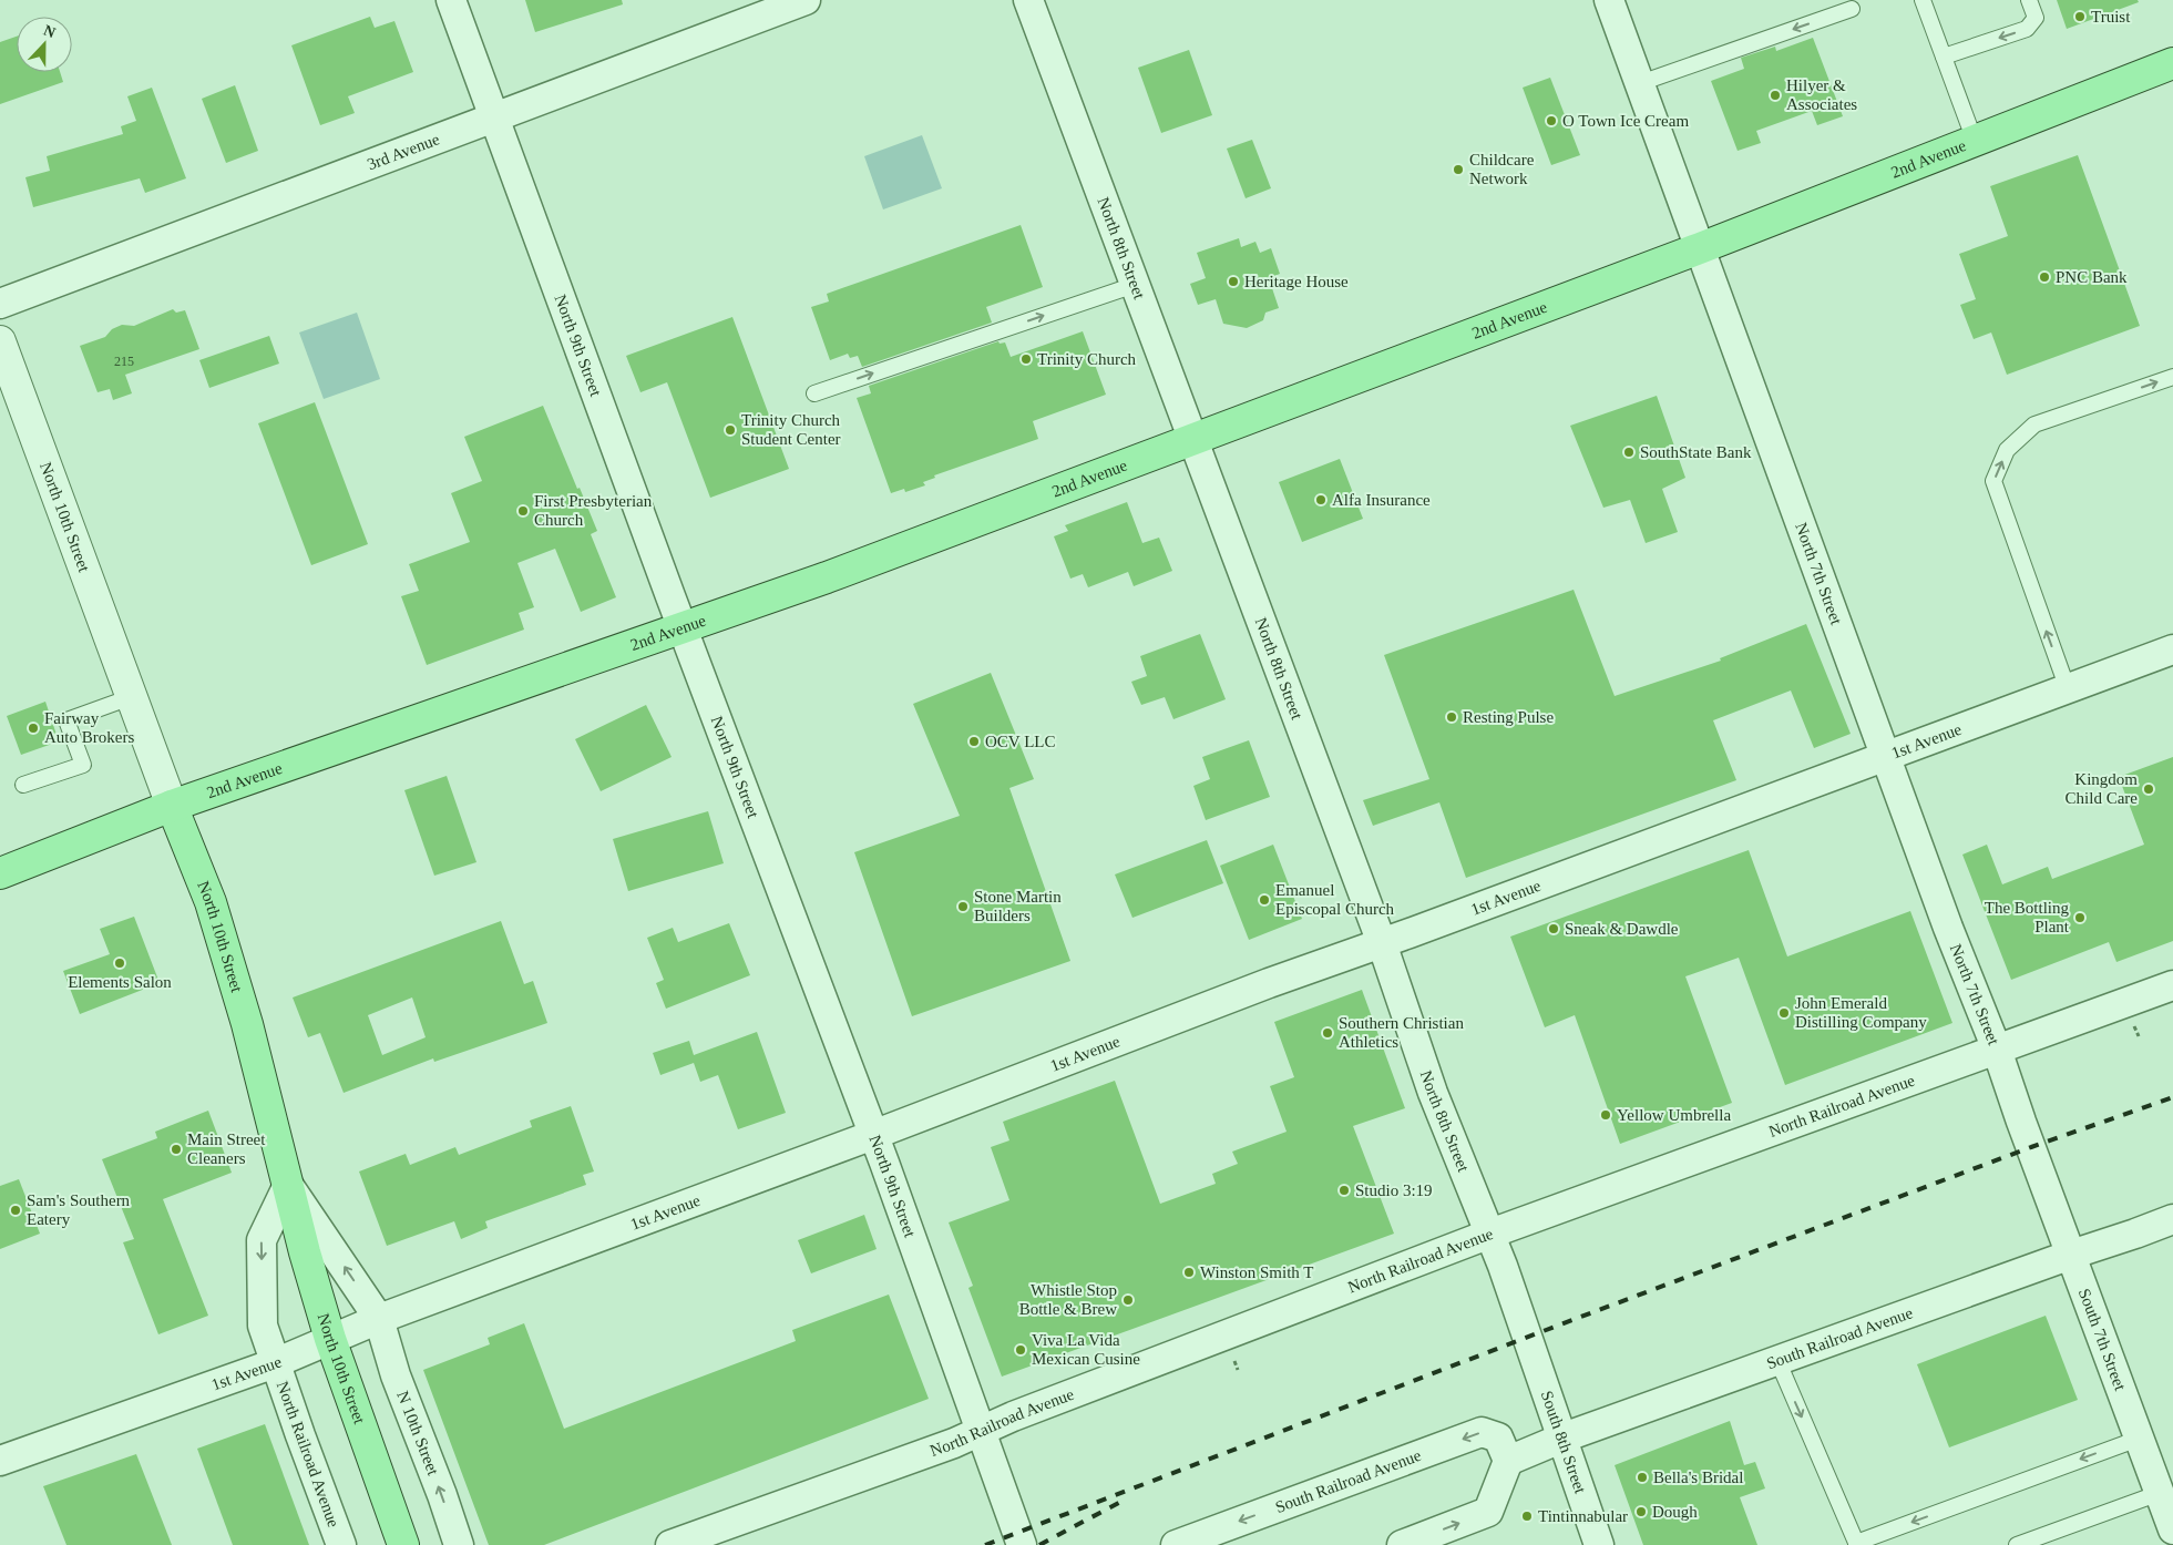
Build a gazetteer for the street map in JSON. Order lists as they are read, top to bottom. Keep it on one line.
{"streets":{"main road":["2nd Avenue","North 10th Street"],"street":["3rd Avenue","North 8th Street","North 9th Street","North 7th Street","1st Avenue","North Railroad Avenue","South Railroad Avenue","South 7th Street","N 10th Street","South 8th Street"]},"crossings":[["3rd Avenue","North 9th Street"],["2nd Avenue","North 8th Street"],["2nd Avenue","North 9th Street"],["2nd Avenue","North 10th Street"],["2nd Avenue","North 7th Street"],["North 8th Street","1st Avenue"],["North 8th Street","North Railroad Avenue"],["North 8th Street","South 8th Street"],["North 9th Street","1st Avenue"],["North 9th Street","North Railroad Avenue"],["North 10th Street","1st Avenue"],["North 10th Street","North Railroad Avenue"],["North 10th Street","N 10th Street"],["North 7th Street","1st Avenue"],["North 7th Street","North Railroad Avenue"],["North 7th Street","South 7th Street"],["1st Avenue","North Railroad Avenue"],["1st Avenue","N 10th Street"],["North Railroad Avenue","N 10th Street"],["South Railroad Avenue","South 7th Street"],["South Railroad Avenue","South 8th Street"]],"one_way":["N 10th Street"],"places":["Truist","Hilyer & Associates","O Town Ice Cream","Childcare Network","PNC Bank","Heritage House","Trinity Church","Trinity Church Student Center","SouthState Bank","Alfa Insurance","First Presbyterian Church","Resting Pulse","Fairway Auto Brokers","OCV LLC","Kingdom Child Care","Emanuel Episcopal Church","Stone Martin Builders","The Bottling Plant","Sneak & Dawdle","Elements Salon","John Emerald Distilling Company","Southern Christian Athletics","Yellow Umbrella","Main Street Cleaners","Studio 3:19","Sam's Southern Eatery","Winston Smith T","Whistle Stop Bottle & Brew","Viva La Vida Mexican Cusine","Bella's Bridal","Dough","Tintinnabular"],"house_numbers":["215"],"north":"top"}
